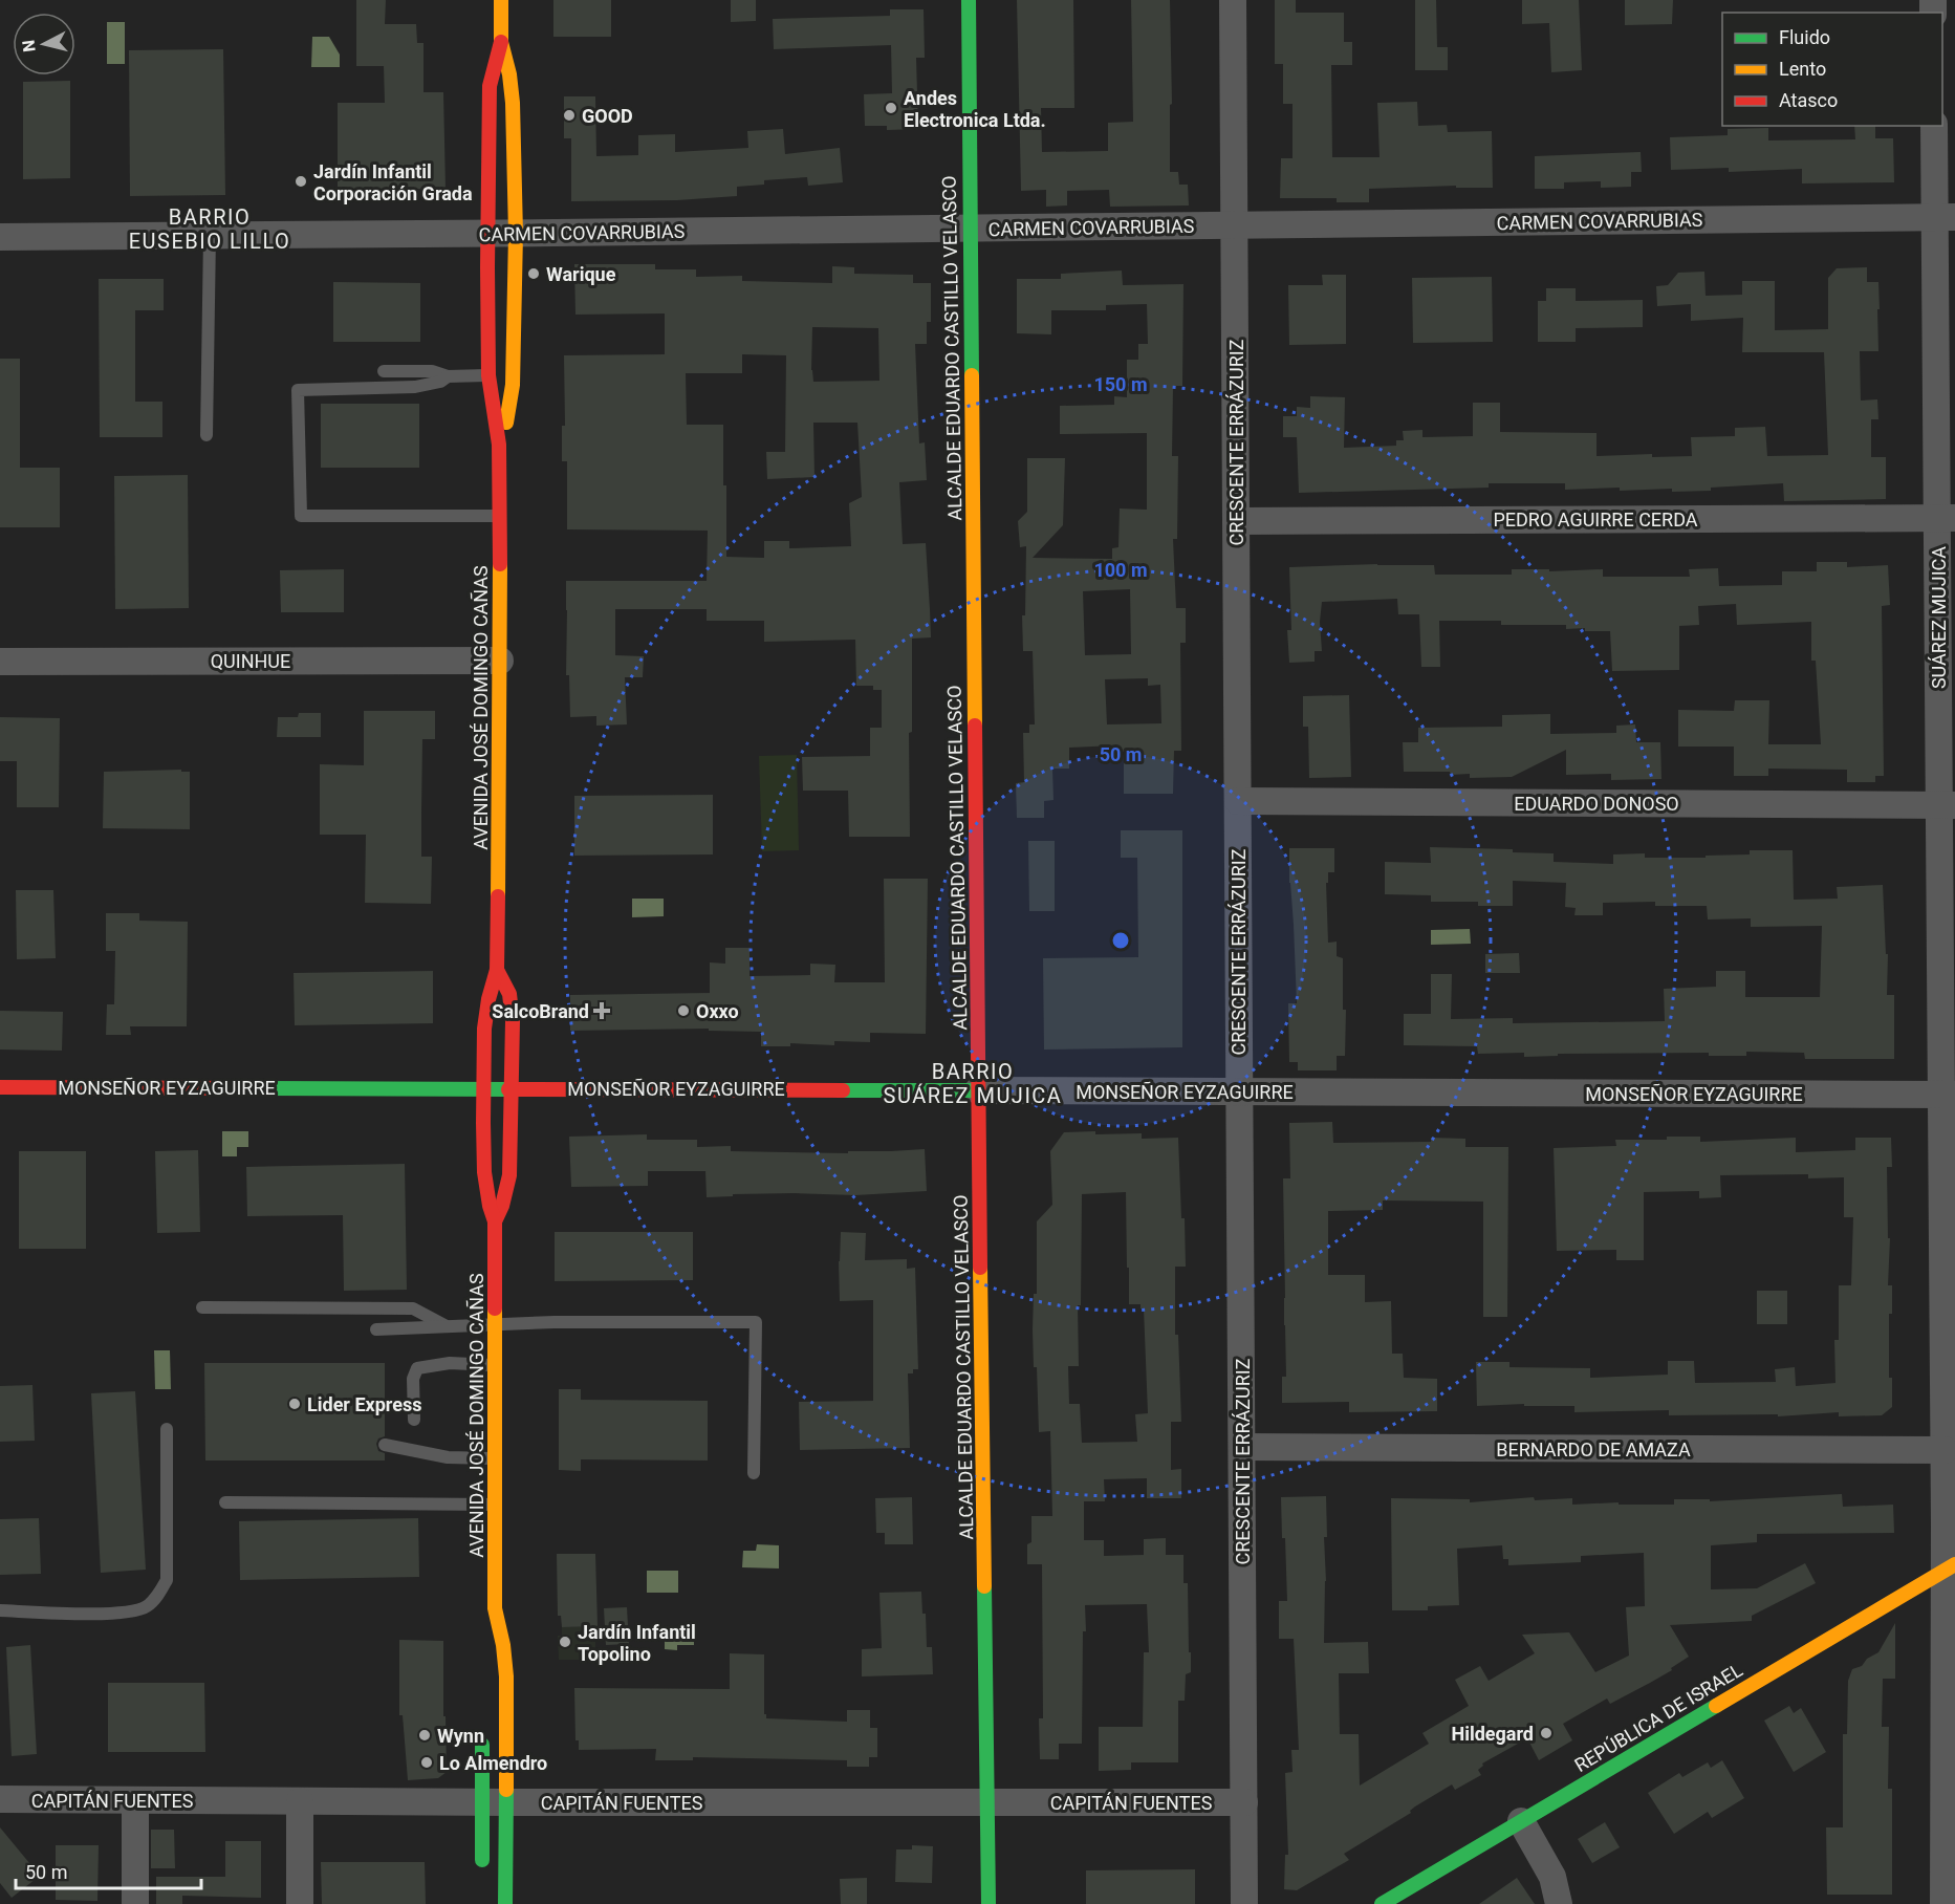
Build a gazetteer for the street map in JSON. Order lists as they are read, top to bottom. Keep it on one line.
{"streets":{"street":["CARMEN COVARRUBIAS","ALCALDE EDUARDO CASTILLO VELASCO","CRESCENTE ERRÁZURIZ","PEDRO AGUIRRE CERDA","SUÁREZ MUJICA","QUINHUE","AVENIDA JOSÉ DOMINGO CAÑAS","EDUARDO DONOSO","MONSEÑOR EYZAGUIRRE","BERNARDO DE AMAZA","REPÚBLICA DE ISRAEL","CAPITÁN FUENTES"]},"crossings":[["CARMEN COVARRUBIAS","ALCALDE EDUARDO CASTILLO VELASCO"],["CARMEN COVARRUBIAS","CRESCENTE ERRÁZURIZ"],["CARMEN COVARRUBIAS","SUÁREZ MUJICA"],["CARMEN COVARRUBIAS","AVENIDA JOSÉ DOMINGO CAÑAS"],["ALCALDE EDUARDO CASTILLO VELASCO","MONSEÑOR EYZAGUIRRE"],["ALCALDE EDUARDO CASTILLO VELASCO","CAPITÁN FUENTES"],["CRESCENTE ERRÁZURIZ","PEDRO AGUIRRE CERDA"],["CRESCENTE ERRÁZURIZ","EDUARDO DONOSO"],["CRESCENTE ERRÁZURIZ","MONSEÑOR EYZAGUIRRE"],["CRESCENTE ERRÁZURIZ","BERNARDO DE AMAZA"],["CRESCENTE ERRÁZURIZ","CAPITÁN FUENTES"],["PEDRO AGUIRRE CERDA","SUÁREZ MUJICA"],["SUÁREZ MUJICA","EDUARDO DONOSO"],["SUÁREZ MUJICA","MONSEÑOR EYZAGUIRRE"],["SUÁREZ MUJICA","BERNARDO DE AMAZA"],["SUÁREZ MUJICA","REPÚBLICA DE ISRAEL"],["QUINHUE","AVENIDA JOSÉ DOMINGO CAÑAS"],["AVENIDA JOSÉ DOMINGO CAÑAS","MONSEÑOR EYZAGUIRRE"],["AVENIDA JOSÉ DOMINGO CAÑAS","CAPITÁN FUENTES"]],"districts":["BARRIO EUSEBIO LILLO","BARRIO SUÁREZ MUJICA"],"places":{"other":["Andes Electronica Ltda.","GOOD","Jardín Infantil Corporación Grada","Warique","Oxxo","Lider Express","Jardín Infantil Topolino","Hildegard","Wynn","Lo Almendro"],"health":["SalcoBrand"]},"legend":["Fluido","Lento","Atasco"],"scale_bar":"50 m","north":"left","rings":["150 m","100 m","50 m"]}
